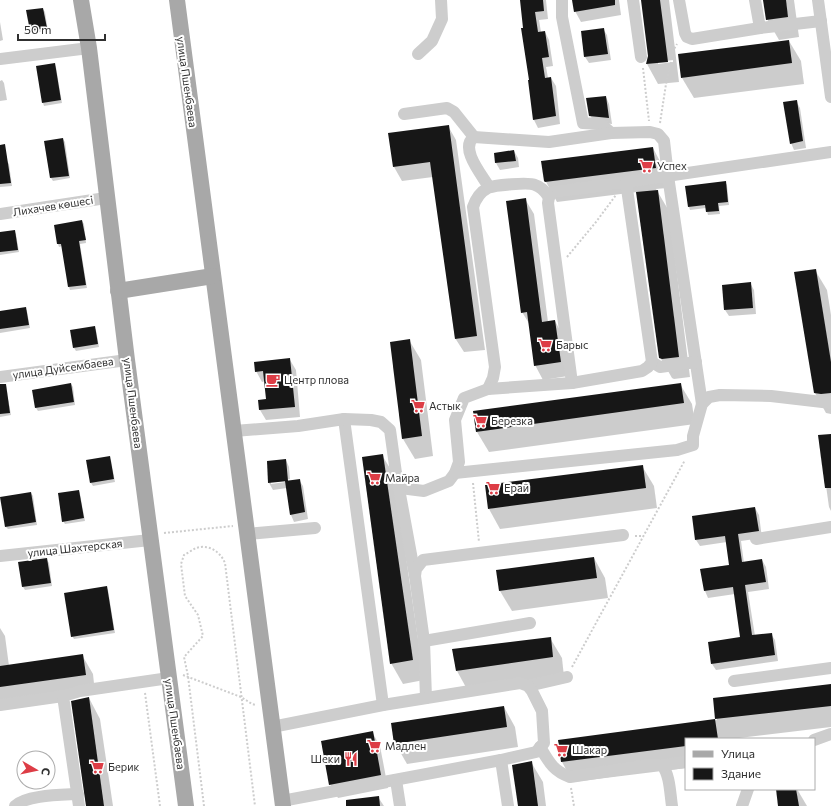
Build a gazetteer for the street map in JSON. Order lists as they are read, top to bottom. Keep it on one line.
{"streets":{"main road":["улица Пшенбаева"],"street":["Лихачев көшесі","улица Дуйсембаева","улица Шахтерская"]},"crossings":[["улица Пшенбаева","Лихачев көшесі"],["улица Пшенбаева","улица Дуйсембаева"],["улица Пшенбаева","улица Шахтерская"]],"places":{"supermarket":["Успех","Барыс","Астык","Березка","Майра","Ерай","Мадлен","Шакар","Берик"],"cafe":["Центр плова"],"restaurant":["Шеки"]},"legend":["Улица","Здание"],"scale_bar":"50 m","north":"right"}
